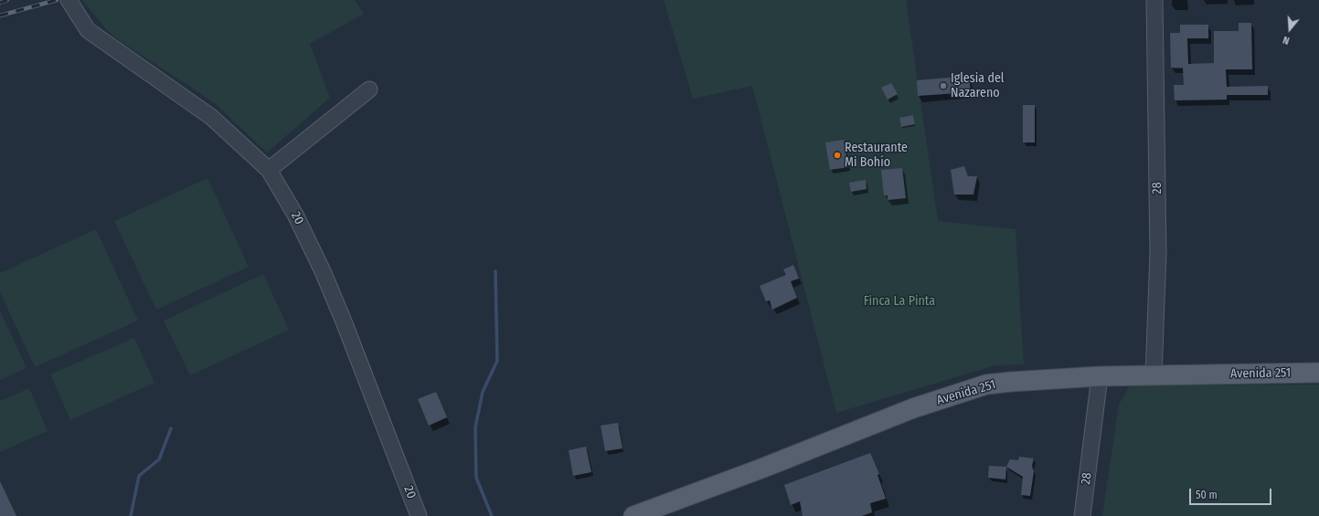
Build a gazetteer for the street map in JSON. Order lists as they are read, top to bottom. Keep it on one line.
{"streets":{"main road":["Avenida 251"],"street":["28","20"]},"crossings":[["28","Avenida 251"]],"parks":["Finca La Pinta"],"places":["Iglesia del Nazareno","Restaurante Mi Bohío"],"scale_bar":"50 m","north":"bottom"}
